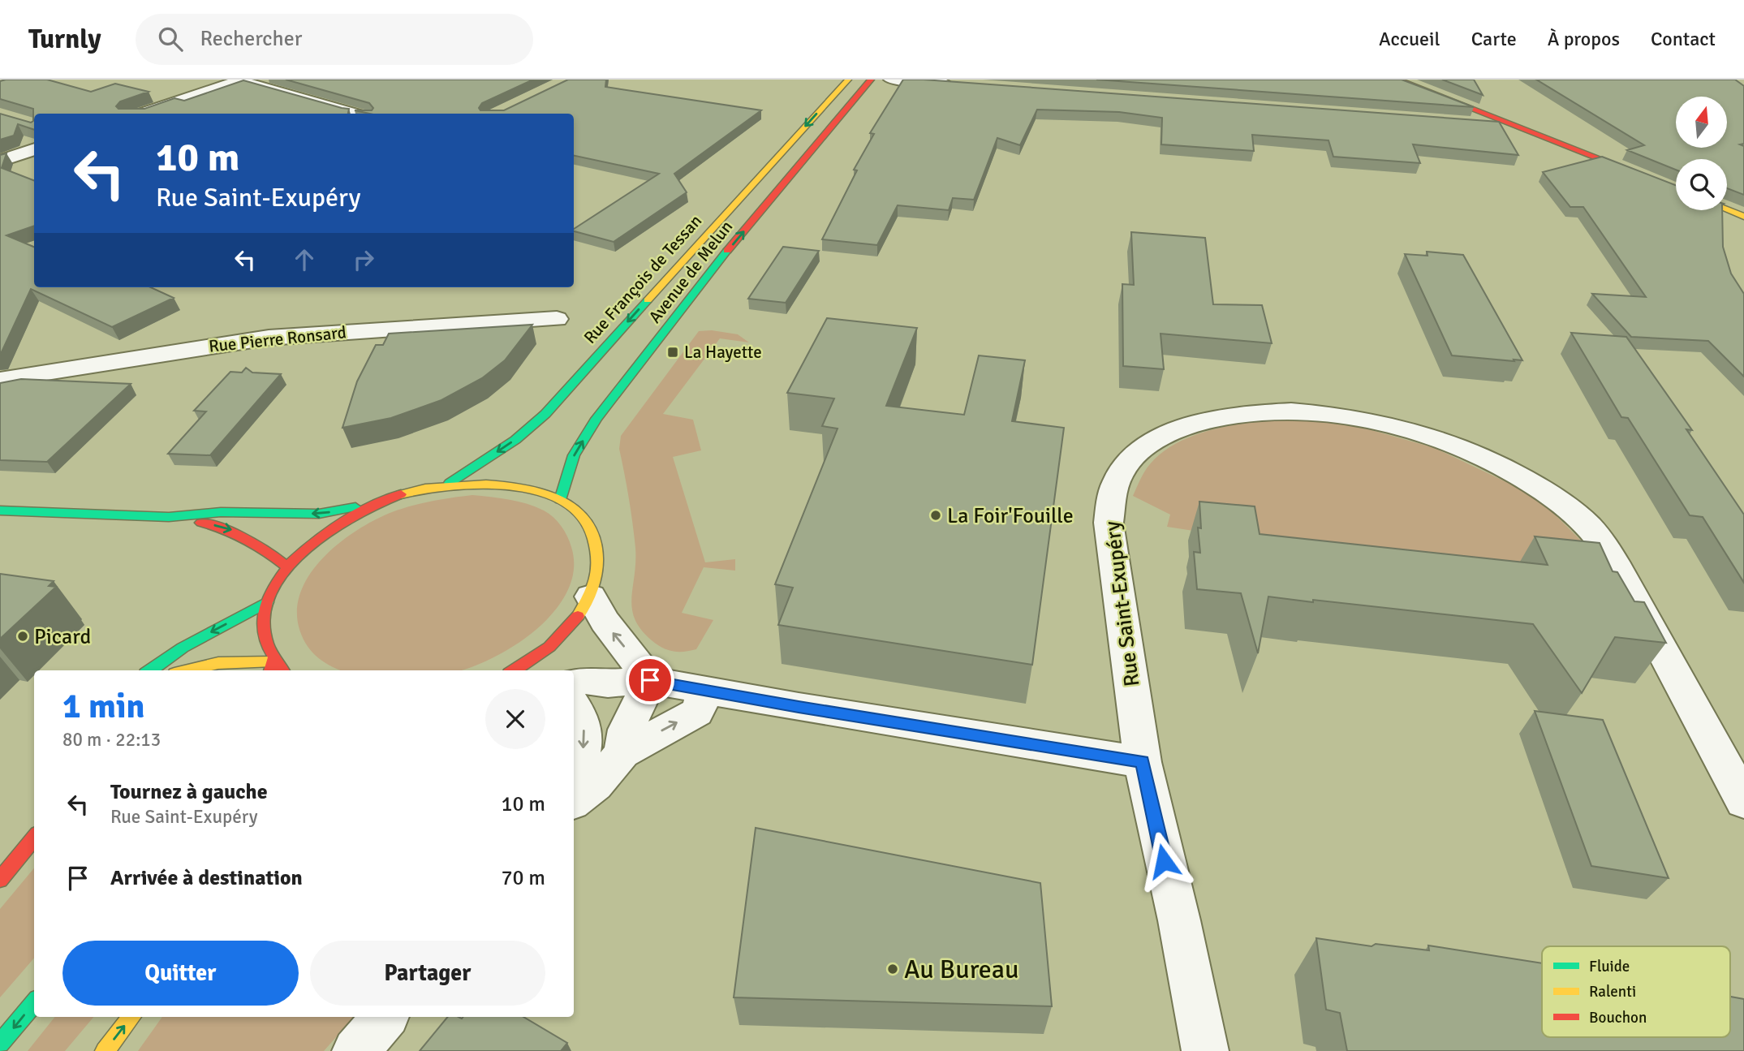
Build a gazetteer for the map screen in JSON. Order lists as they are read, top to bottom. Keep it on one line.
{"streets":{"main road":["Avenue de Melun","Rue François de Tessan"],"street":["Rue Pierre Ronsard","Rue Saint-Exupéry"]},"one_way":["Avenue de Melun","Rue François de Tessan"],"places":{"transit":["La Hayette"],"other":["La Foir'Fouille","Picard","Au Bureau"]},"legend":["Fluide","Ralenti","Bouchon"],"north":"top","page":{"header":"Turnly","search":"Rechercher","nav":["Accueil","Carte","À propos","Contact"],"turn":["10 m","Rue Saint-Exupéry"],"heading":["1 min","80 m · 22:13"],"list":[{"name":"Tournez à gauche","note":"Rue Saint-Exupéry","value":"10 m"},{"name":"Arrivée à destination","value":"70 m"}],"buttons":["Quitter","Partager"]}}
